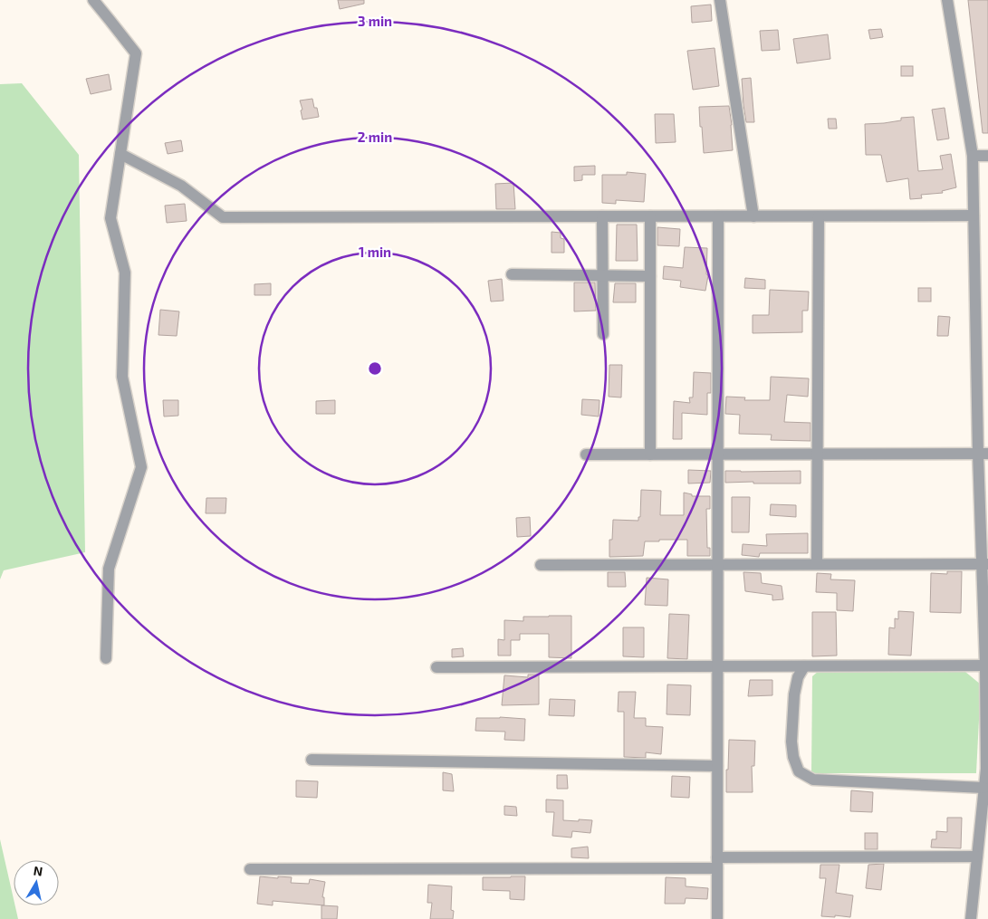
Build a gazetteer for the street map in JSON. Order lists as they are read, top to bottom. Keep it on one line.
{"north":"top","rings":["3 min","2 min","1 min"]}
